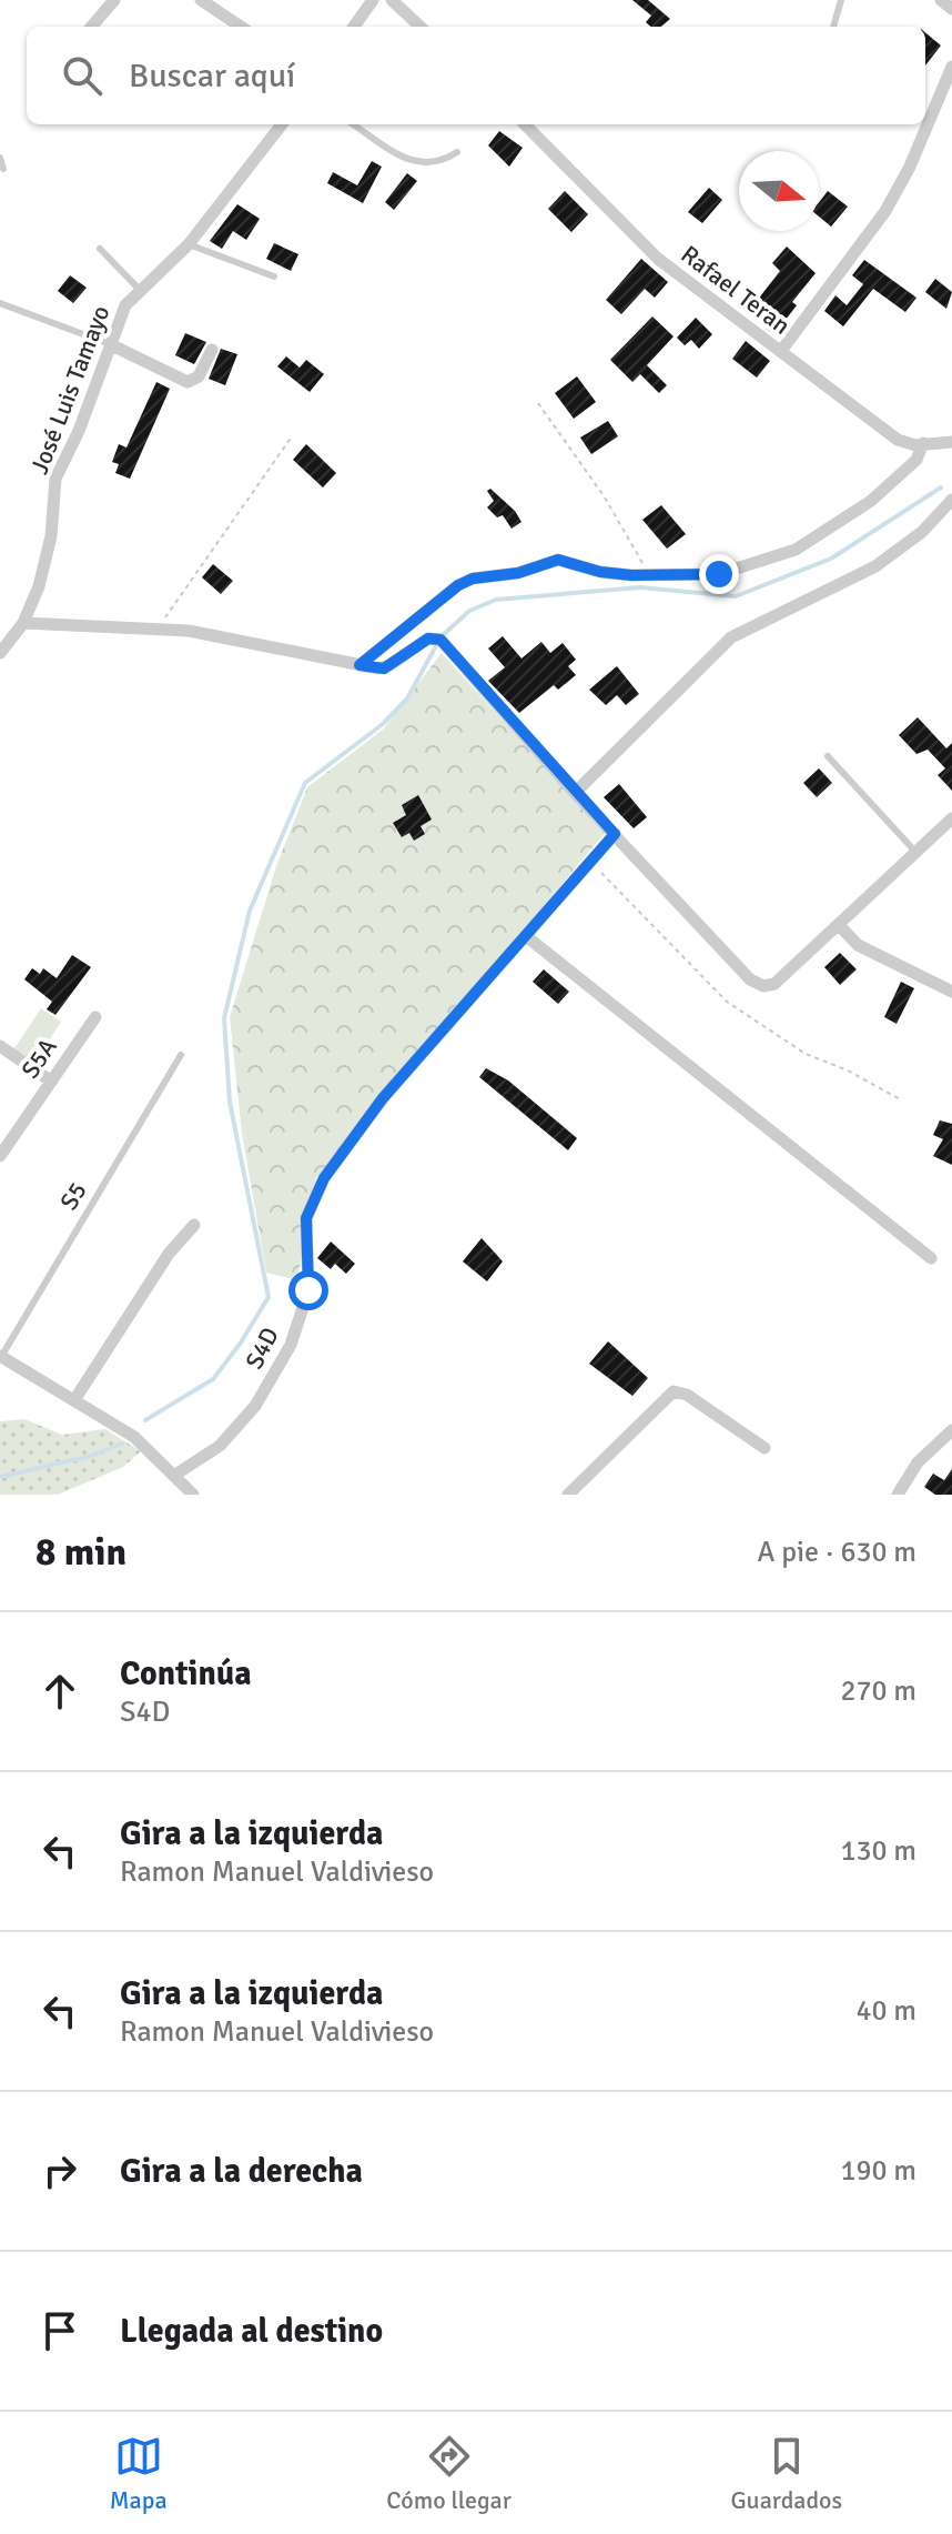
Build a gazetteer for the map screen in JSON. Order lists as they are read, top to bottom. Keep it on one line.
{"streets":{"street":["Rafael Teran","José Luis Tamayo","S5A","S4D"],"lane":["S5"]},"north":"right","page":{"search":"Buscar aquí","heading":["8 min","A pie · 630 m"],"list":[["Continúa","S4D","270 m"],["Gira a la izquierda","Ramon Manuel Valdivieso","130 m"],["Gira a la izquierda","Ramon Manuel Valdivieso","40 m"],["Gira a la derecha","190 m"],"Llegada al destino"],"nav":["Mapa","Cómo llegar","Guardados"]}}
